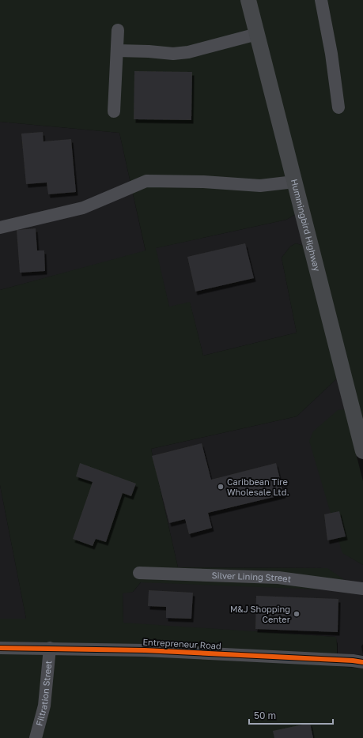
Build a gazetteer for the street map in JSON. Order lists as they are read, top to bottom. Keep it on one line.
{"streets":{"main road":["Hummingbird Highway"],"street":["Silver Lining Street","Entrepreneur Road","Filtration Street"]},"crossings":[["Entrepreneur Road","Filtration Street"]],"places":["Caribbean Tire Wholesale Ltd.","M&J Shopping Center"],"scale_bar":"50 m"}
